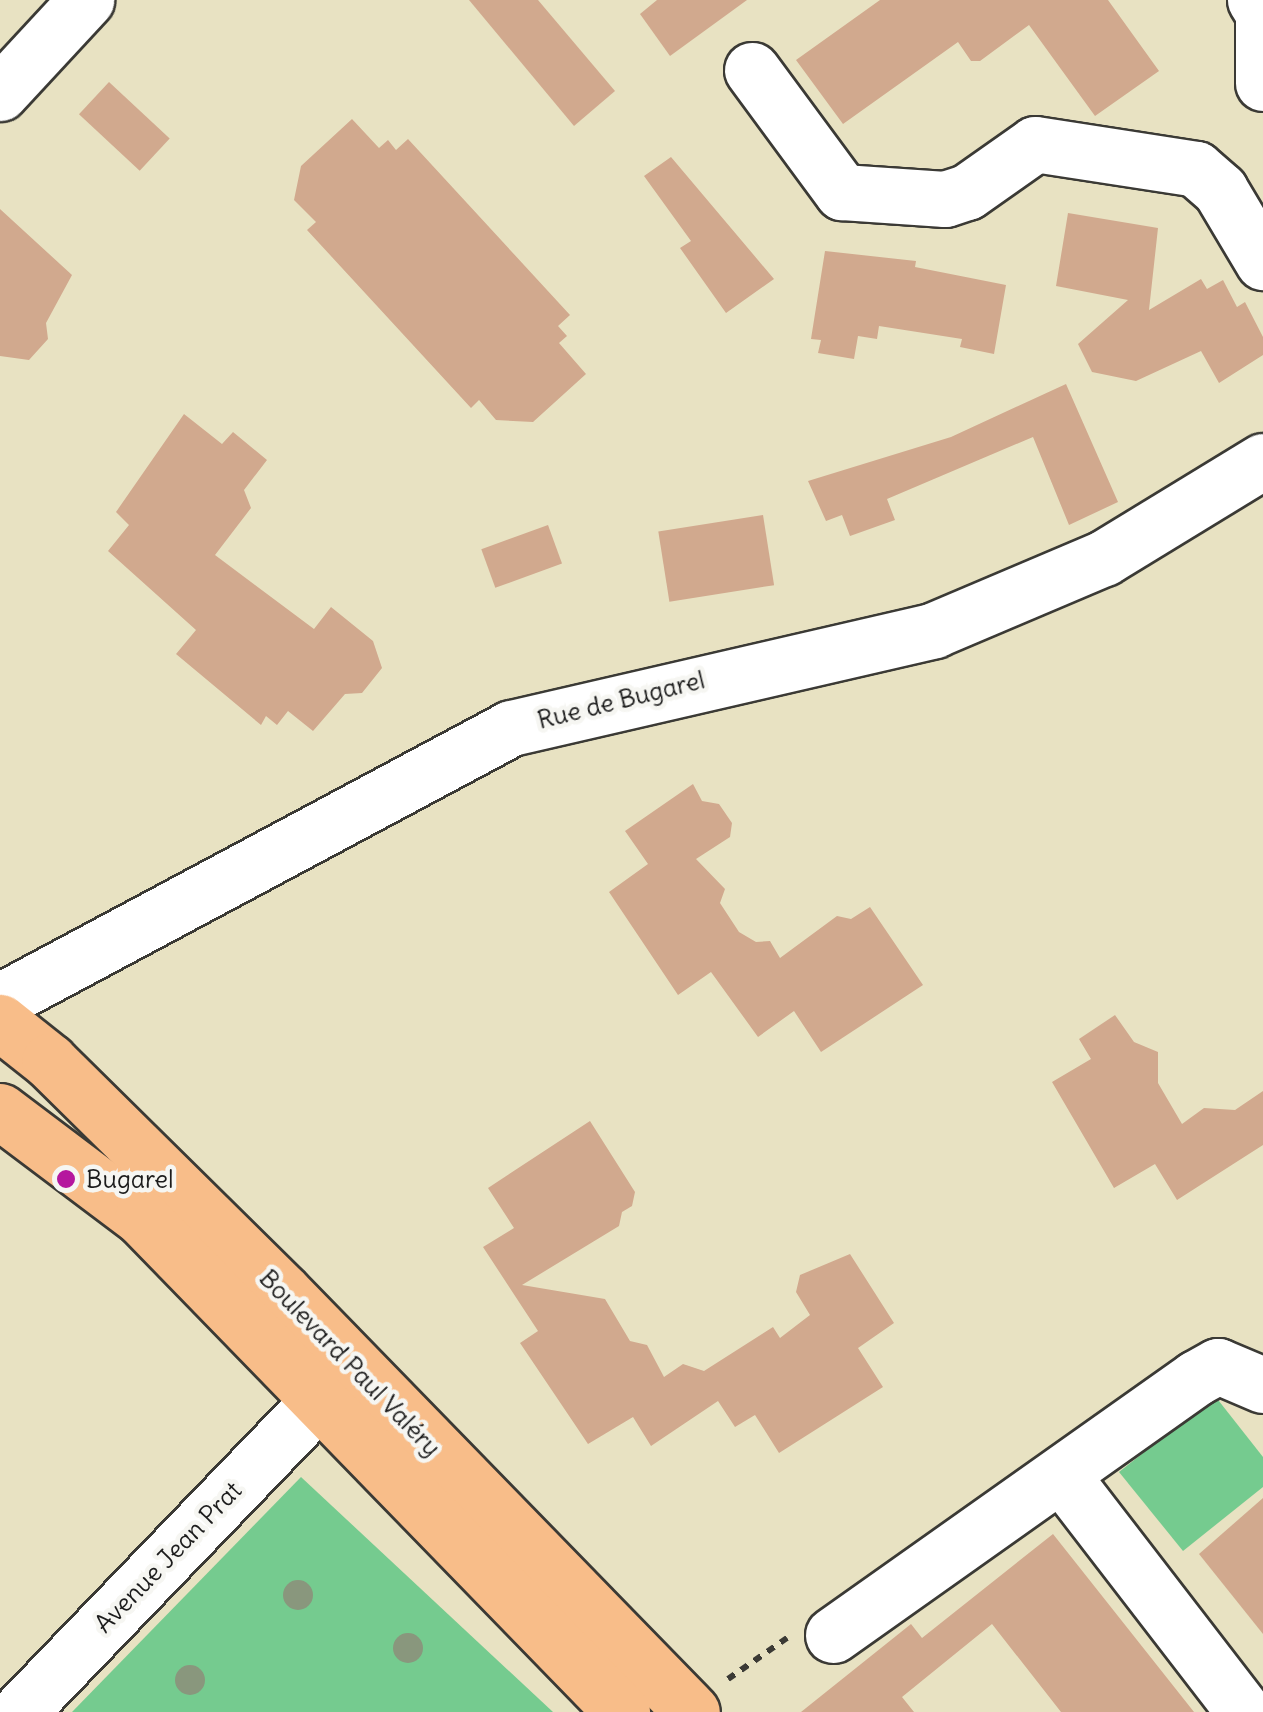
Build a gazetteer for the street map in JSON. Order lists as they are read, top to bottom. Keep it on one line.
{"streets":{"main road":["Boulevard Paul Valéry"],"street":["Rue de Bugarel","Avenue Jean Prat"]},"crossings":[["Boulevard Paul Valéry","Avenue Jean Prat"]],"places":["Bugarel"]}
